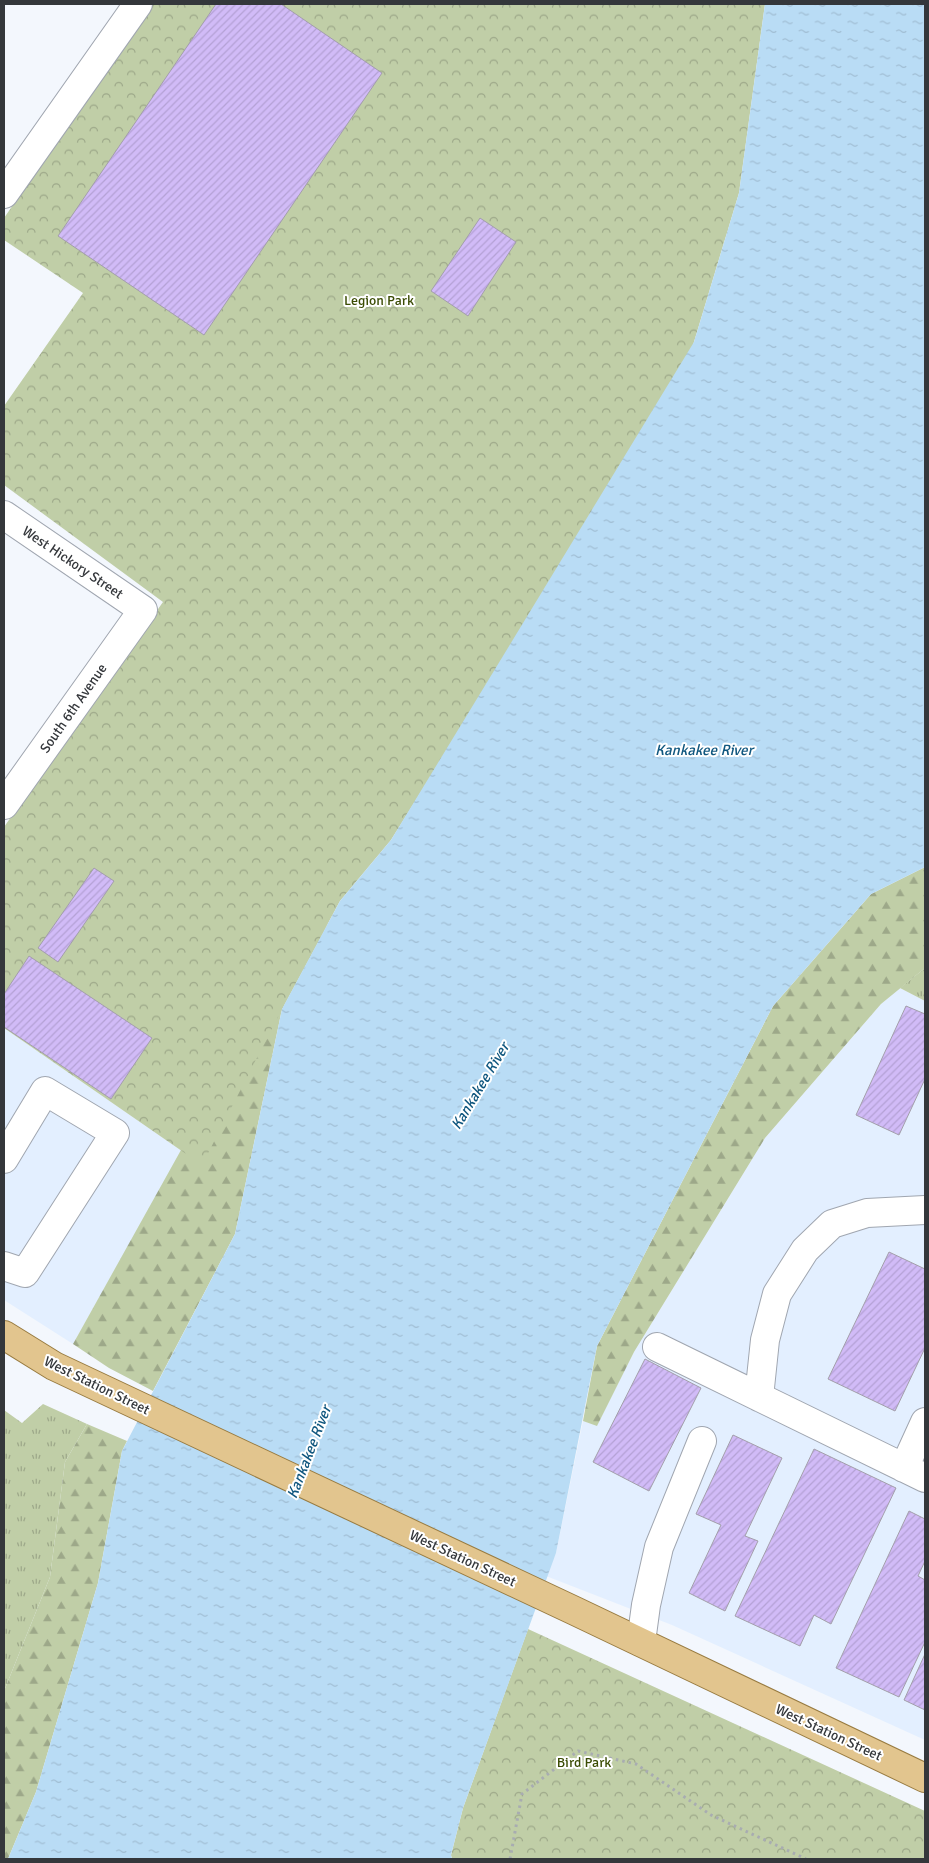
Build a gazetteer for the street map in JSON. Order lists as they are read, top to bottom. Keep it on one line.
{"streets":{"main road":["West Station Street"],"street":["West Hickory Street","South 6th Avenue"]},"crossings":[["West Hickory Street","South 6th Avenue"]],"water":["Kankakee River"],"parks":["Legion Park","Bird Park"]}
